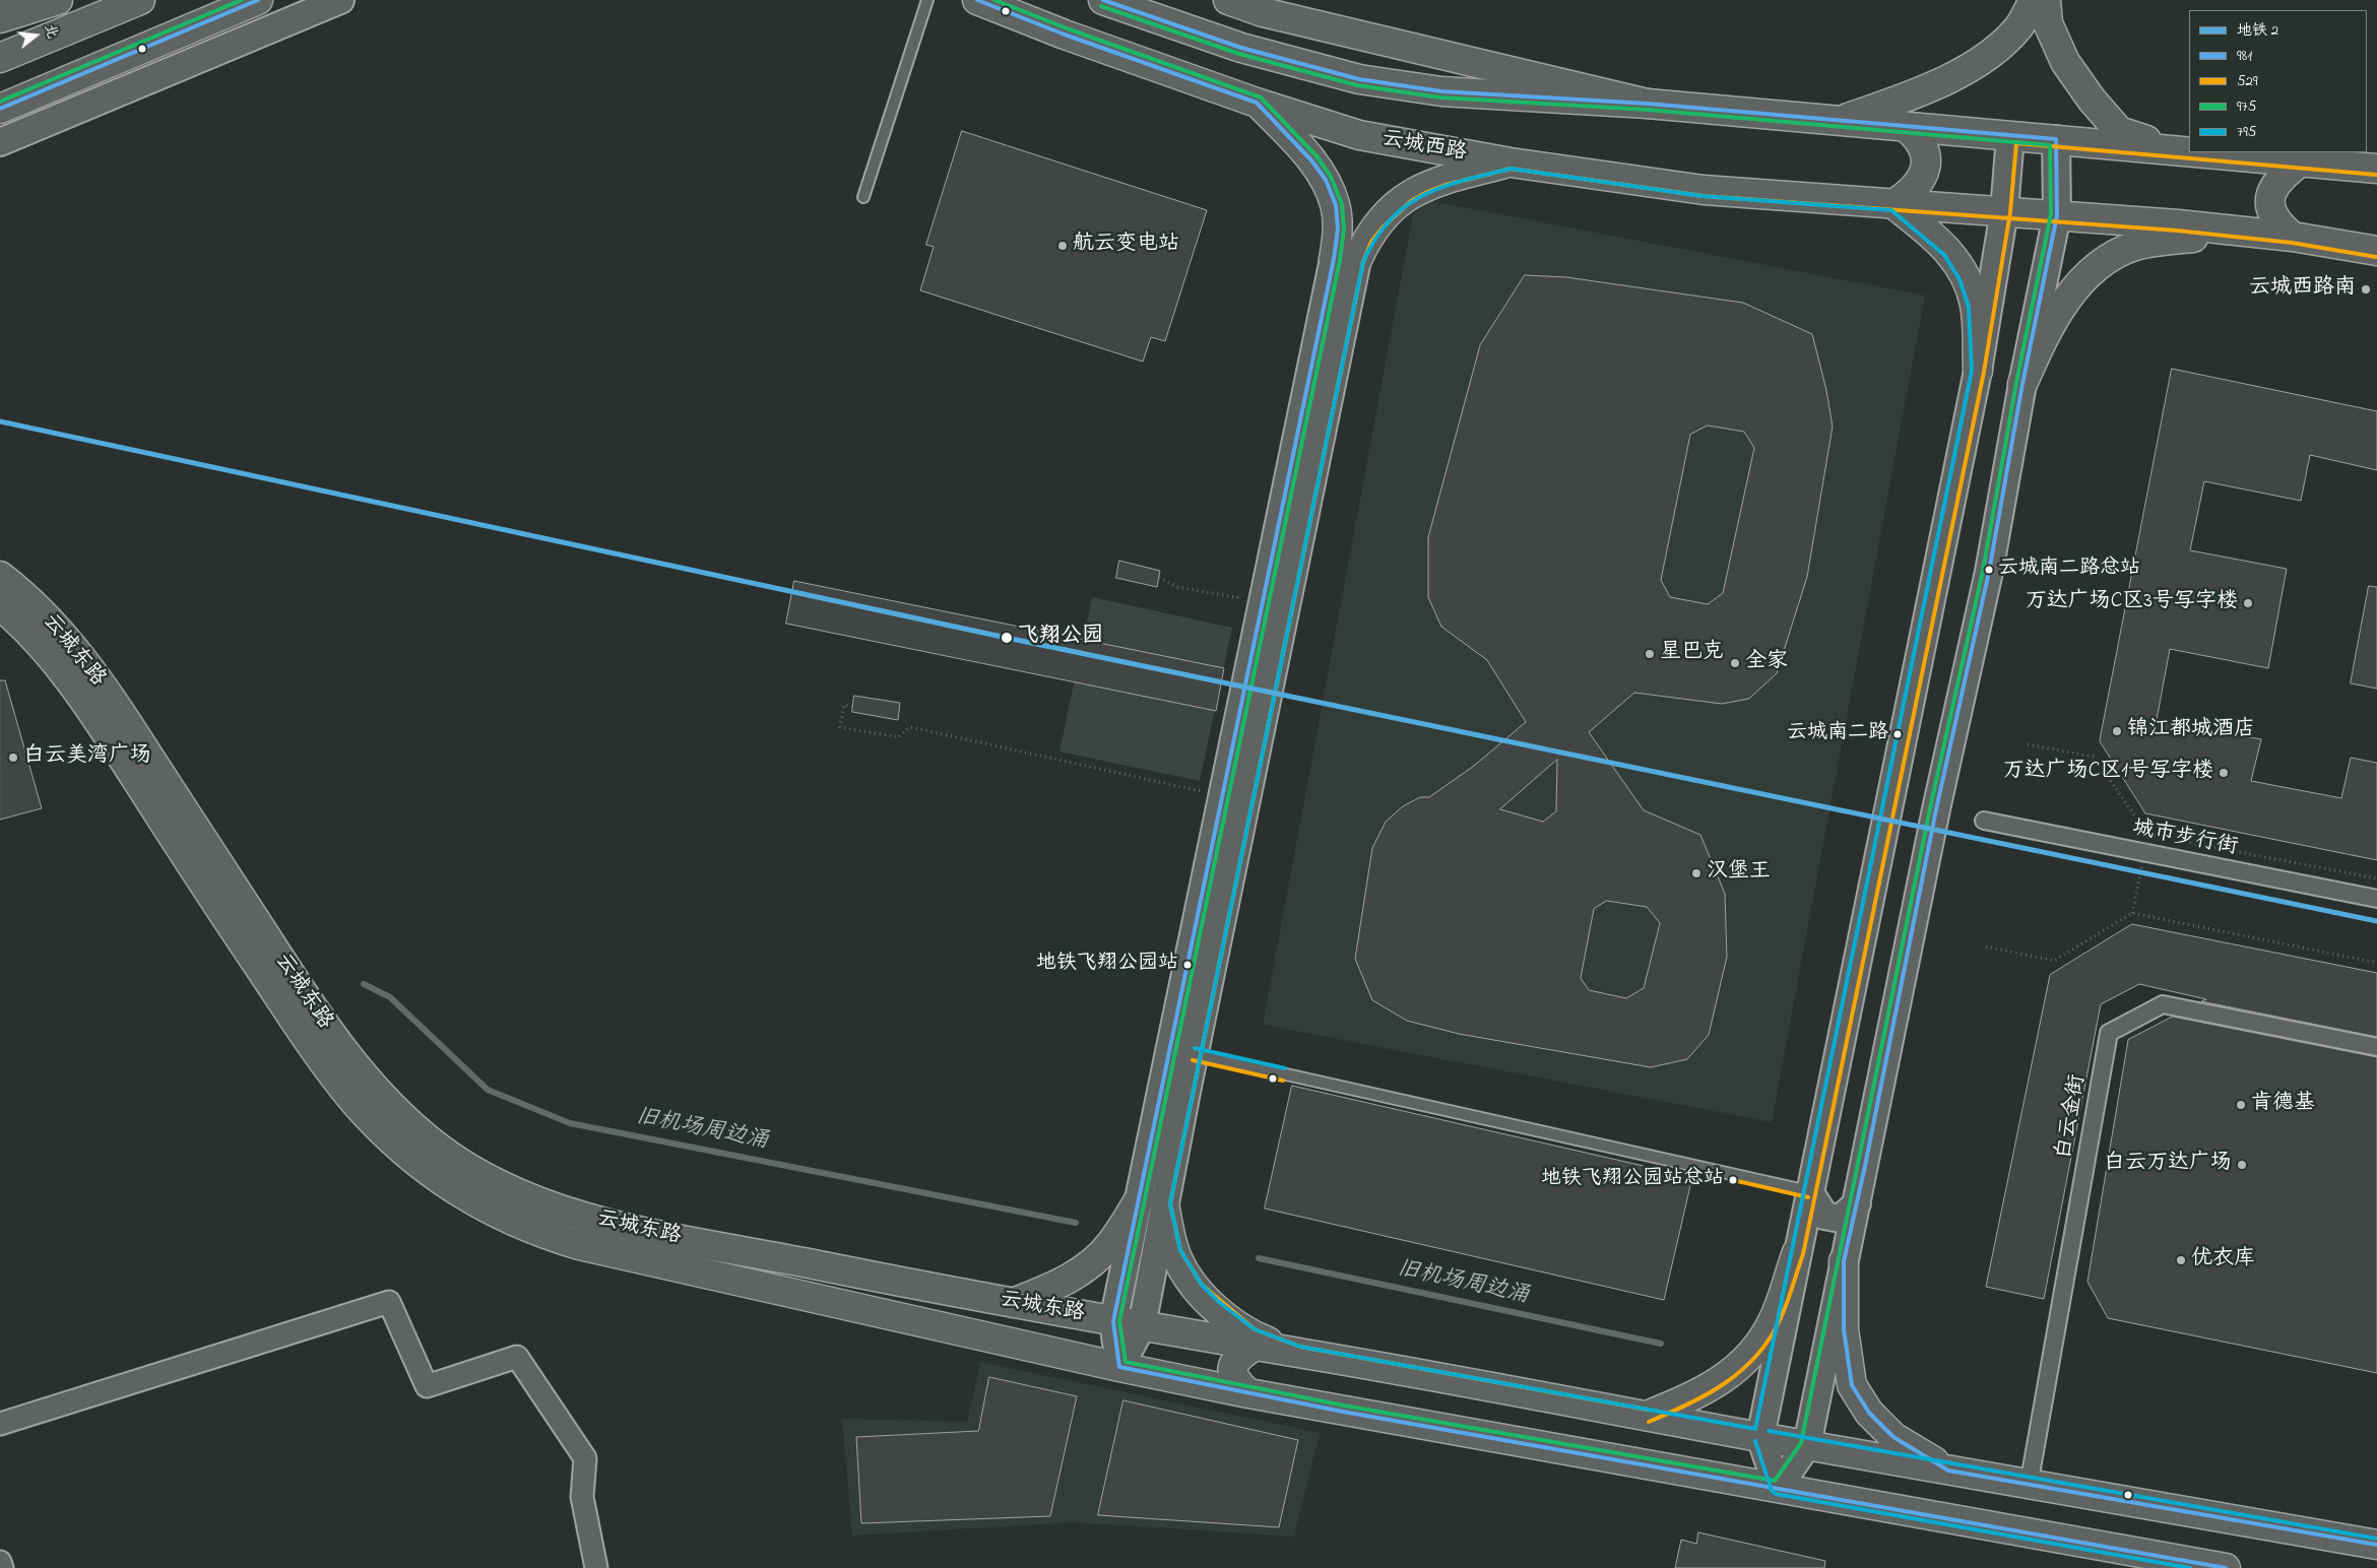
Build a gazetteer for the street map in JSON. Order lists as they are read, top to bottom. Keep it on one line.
{"streets":{"main road":["云城西路","云城东路"],"street":["城市步行街","白云金街"]},"crossings":[["云城东路","白云金街"]],"water":["旧机场周边涌"],"places":["航云变电站","云城西路南","云城南二路总站","万达广场C区3号写字楼","飞翔公园","星巴克","全家","锦江都城酒店","云城南二路","白云美湾广场","万达广场C区1号写字楼","汉堡王","地铁飞翔公园站","肯德基","白云万达广场","地铁飞翔公园站总站","优衣库"],"lines":["transit line 981","transit line 975","transit line 529","transit line 795","metro line 2"],"legend":["地铁 2","981","529","975","795"],"north":"right"}
